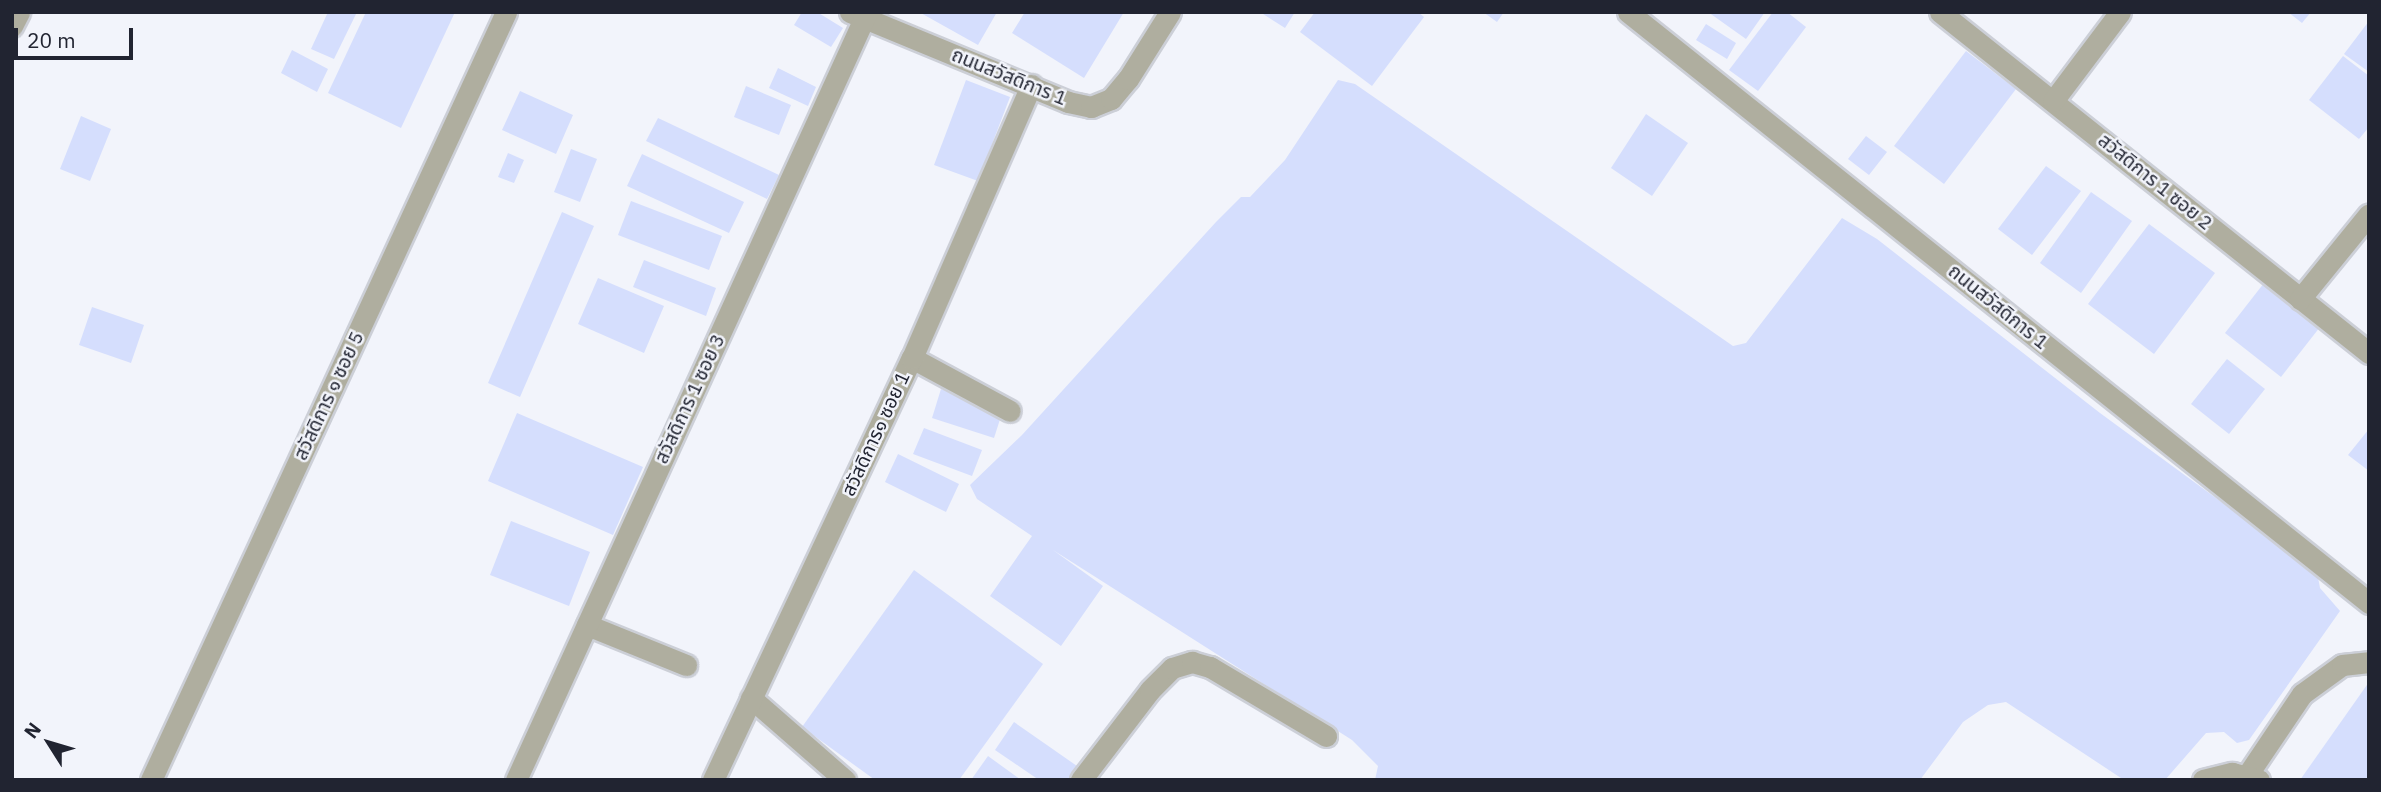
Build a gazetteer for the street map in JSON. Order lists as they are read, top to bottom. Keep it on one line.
{"streets":{"street":["ถนนสวัสดิการ 1","สวัสดิการ 1 ซอย 2","สวัสดิการ ๑ ซอย 5","สวัสดิการ 1 ซอย 3","สวัสดิการ๑ ซอย 1"]},"crossings":[["ถนนสวัสดิการ 1","สวัสดิการ 1 ซอย 3"],["ถนนสวัสดิการ 1","สวัสดิการ๑ ซอย 1"]],"scale_bar":"20 m","north":"top left"}
